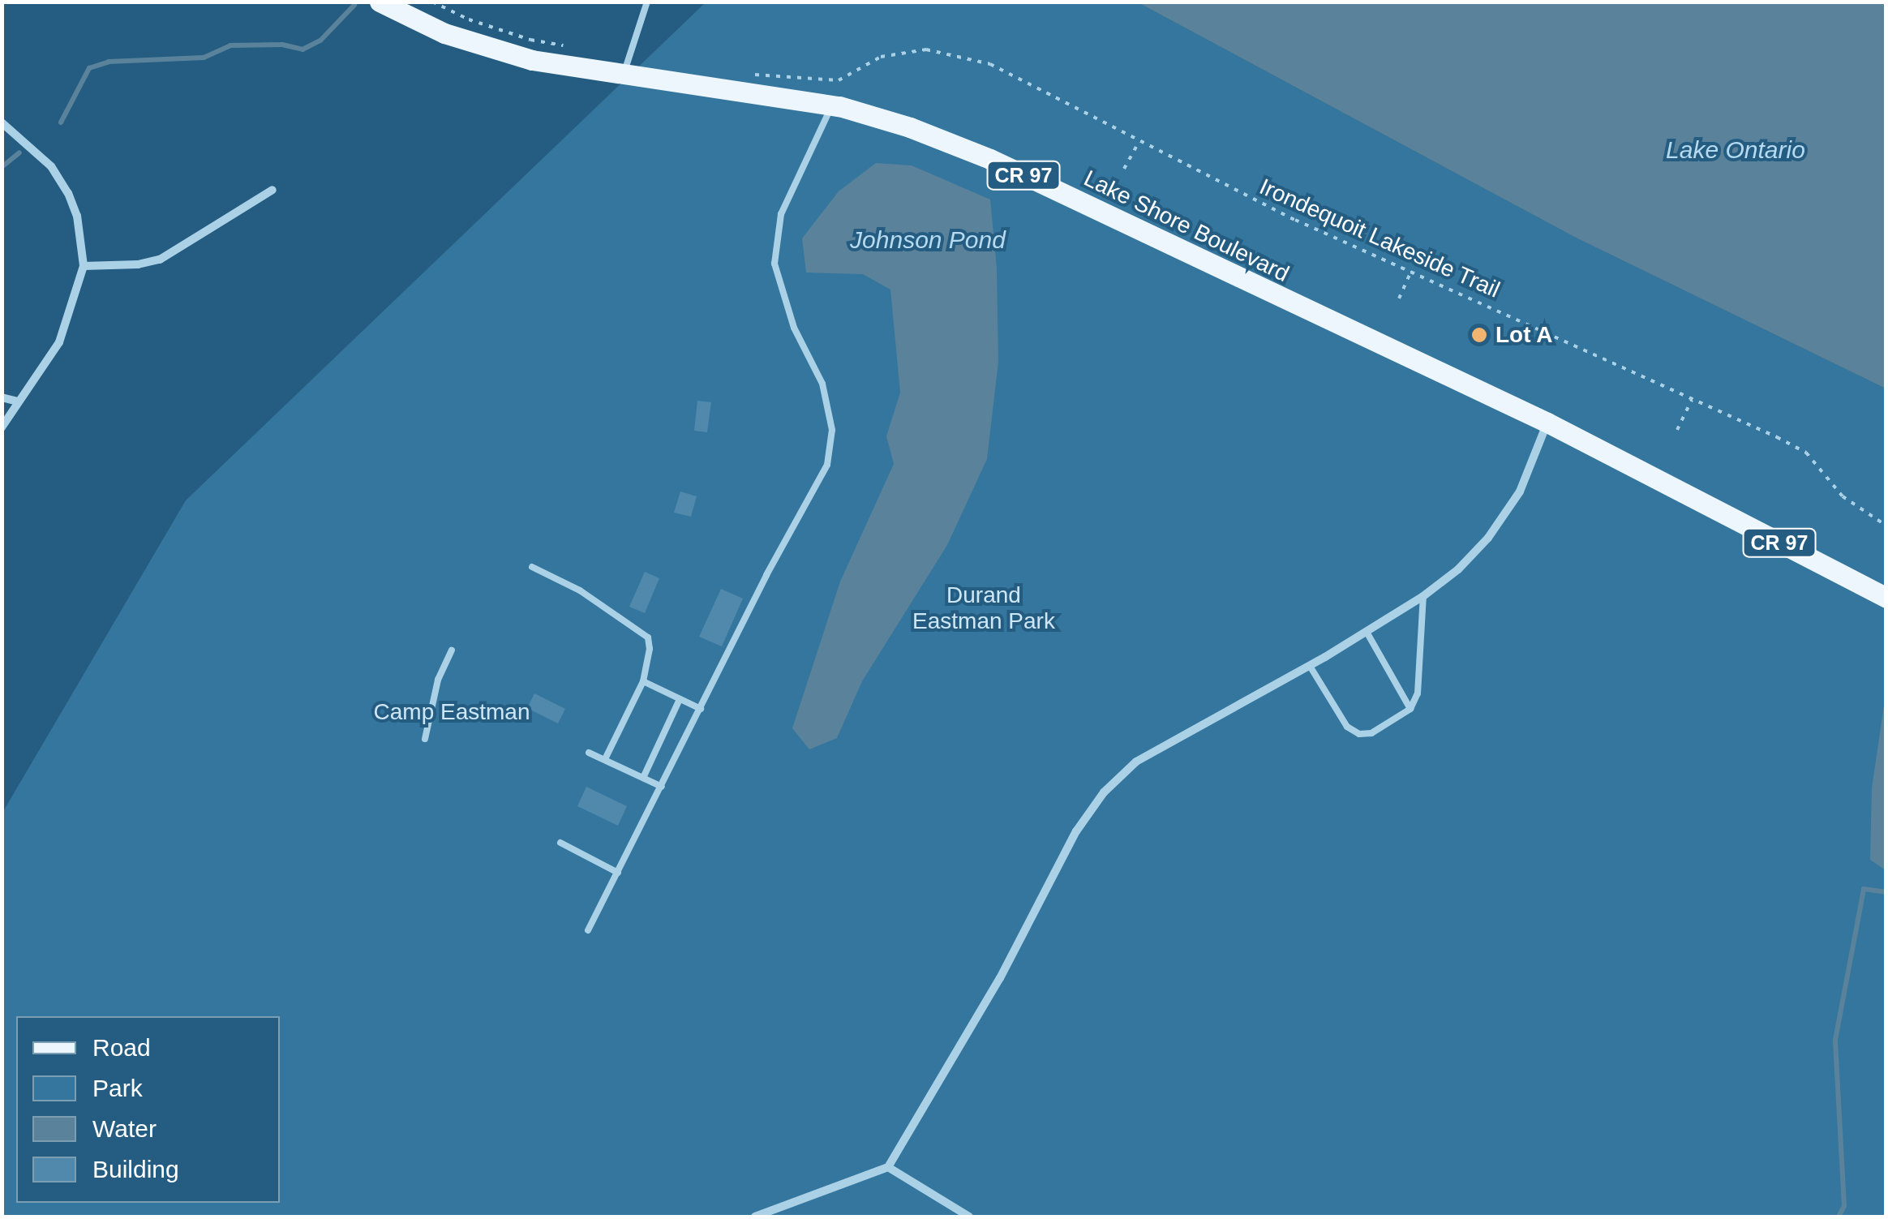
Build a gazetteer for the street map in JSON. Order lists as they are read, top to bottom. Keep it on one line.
{"streets":{"main road":["CR 97","Lake Shore Boulevard"],"path":["Irondequoit Lakeside Trail"]},"water":["Lake Ontario","Johnson Pond"],"parks":["Durand Eastman Park","Camp Eastman"],"places":["Lot A"],"legend":["Road","Park","Water","Building"]}
